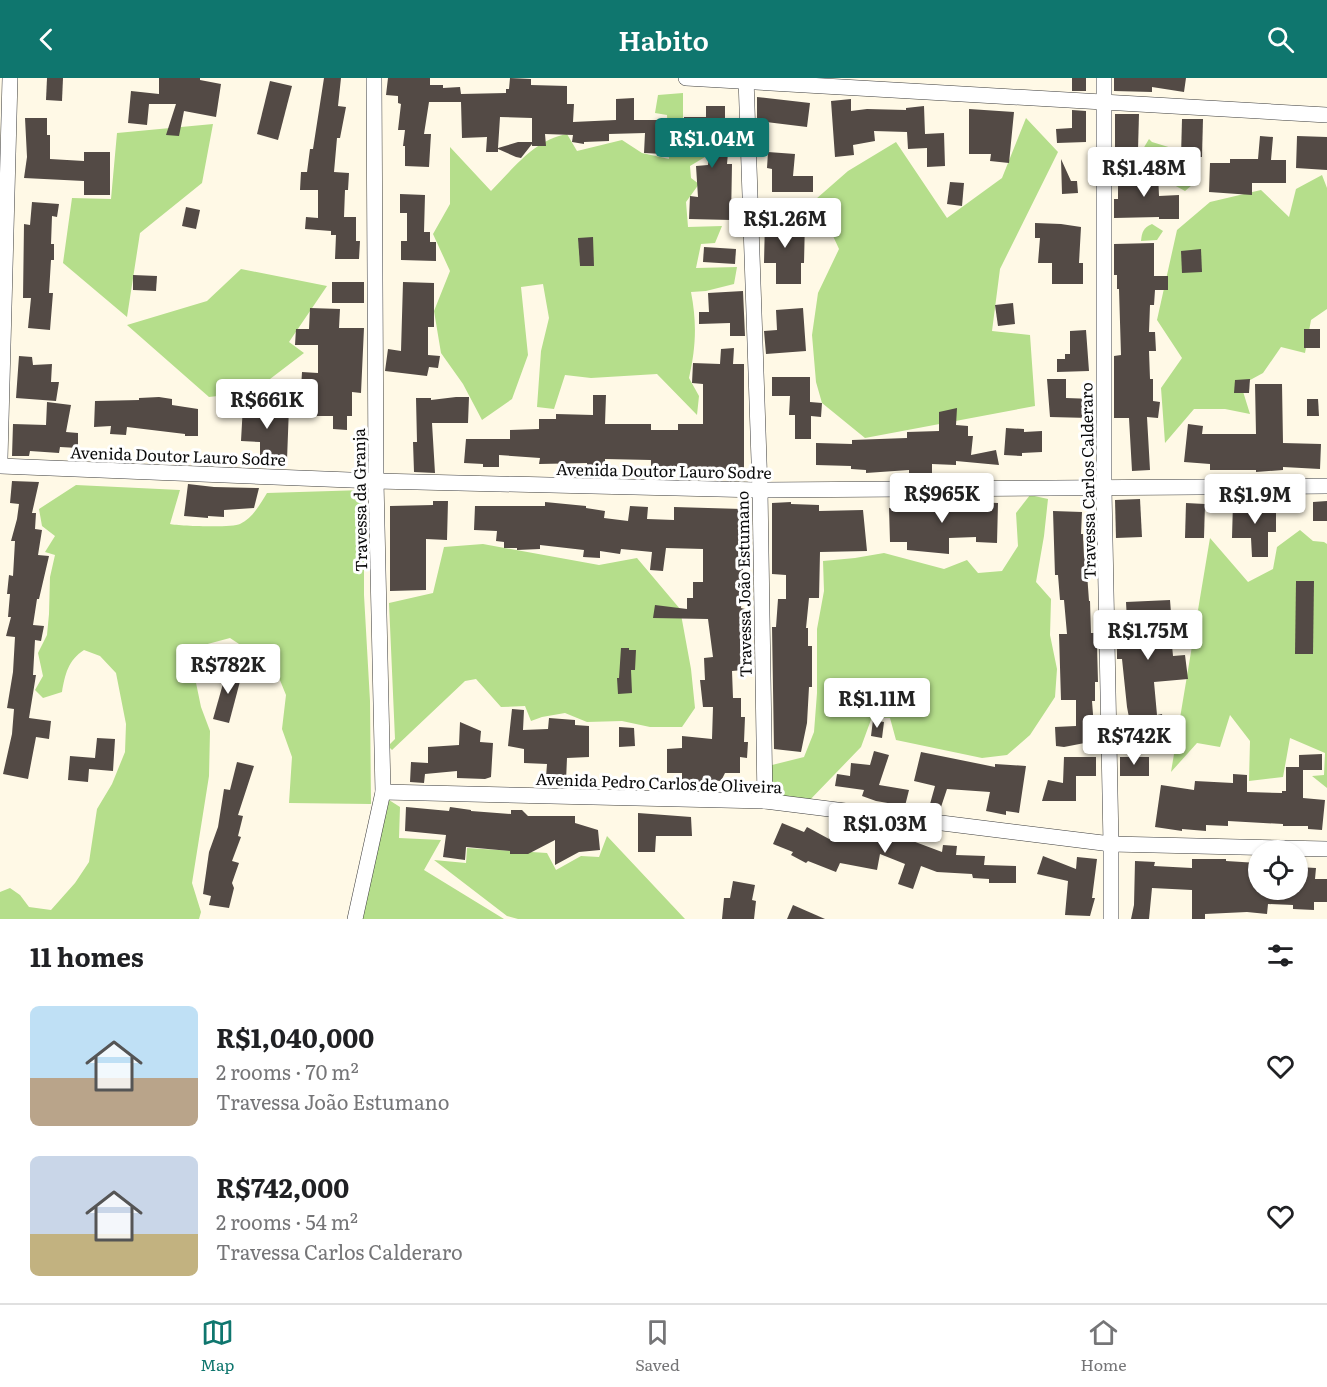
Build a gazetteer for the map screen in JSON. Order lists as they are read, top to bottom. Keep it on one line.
{"streets":{"street":["Avenida Doutor Lauro Sodre","Travessa Carlos Calderaro","Travessa da Granja","Travessa João Estumano","Avenida Pedro Carlos de Oliveira"]},"crossings":[["Avenida Doutor Lauro Sodre","Travessa Carlos Calderaro"],["Avenida Doutor Lauro Sodre","Travessa da Granja"],["Avenida Doutor Lauro Sodre","Travessa João Estumano"],["Travessa Carlos Calderaro","Avenida Pedro Carlos de Oliveira"],["Travessa da Granja","Avenida Pedro Carlos de Oliveira"],["Travessa João Estumano","Avenida Pedro Carlos de Oliveira"]],"page":{"header":"Habito","price":["R$1.04M","R$1.48M","R$1.26M","R$661K","R$965K","R$1.9M","R$1.75M","R$782K","R$1.11M","R$742K","R$1.03M"],"heading":"11 homes","list":[{"name":"R$1,040,000","note":"2 rooms · 70 m² · Travessa João Estumano"},{"name":"R$742,000","note":"2 rooms · 54 m² · Travessa Carlos Calderaro"}],"tabs":["Map","Saved","Home"]}}
